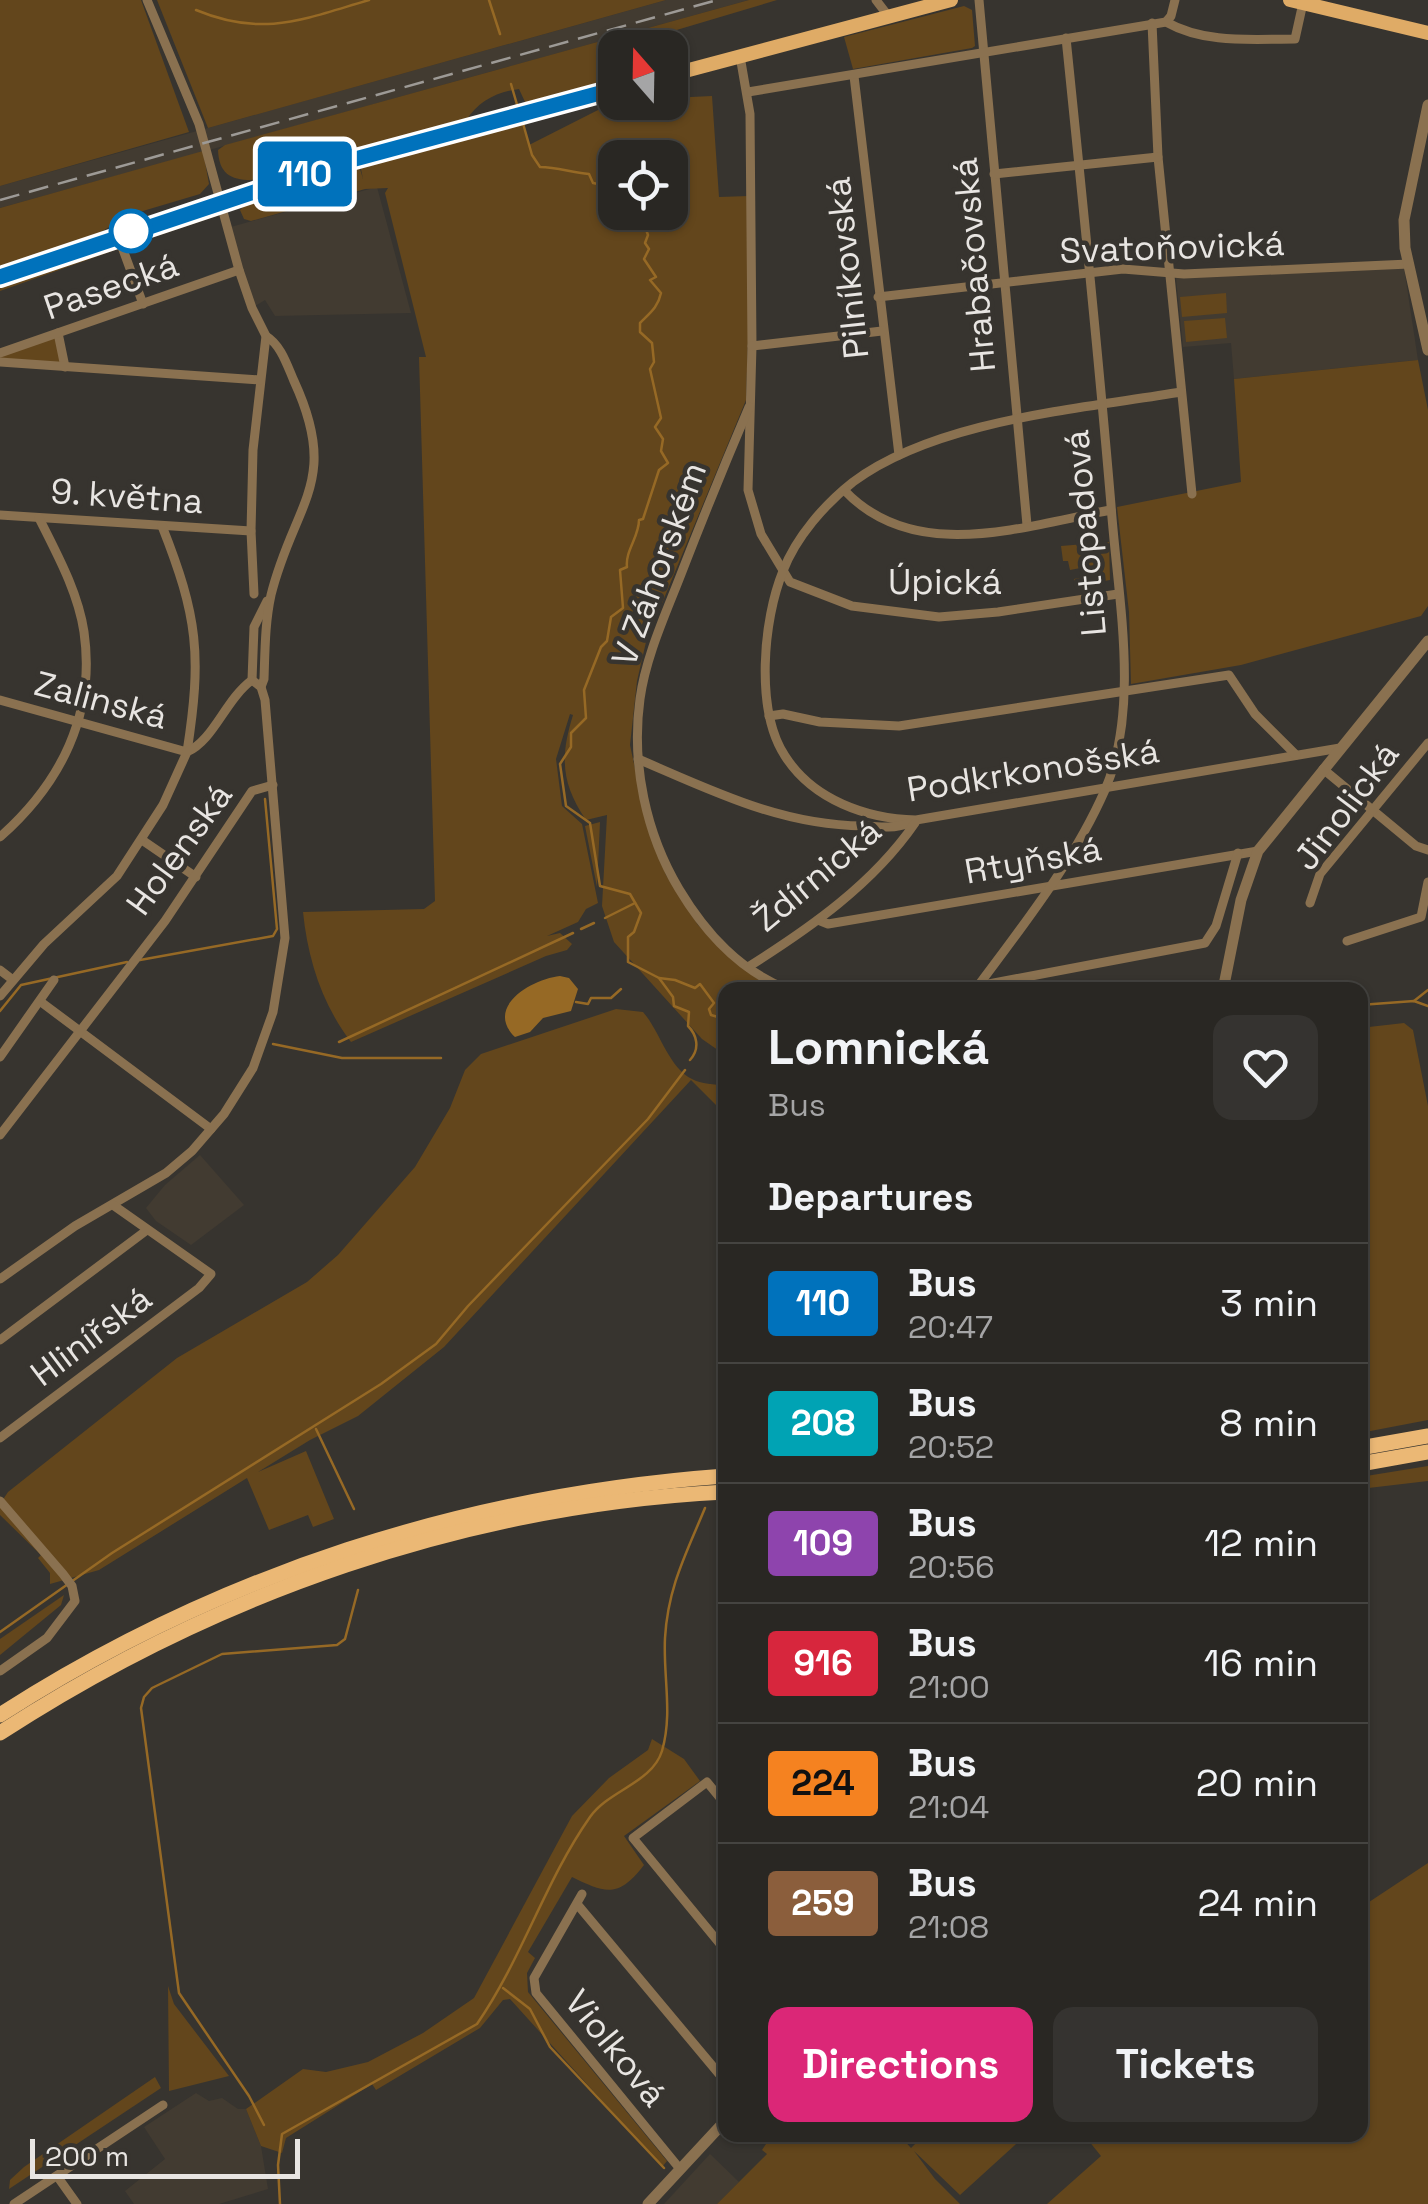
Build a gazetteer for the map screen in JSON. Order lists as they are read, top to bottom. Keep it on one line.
{"streets":{"street":["Svatoňovická","Hrabačovská","Pilníkovská","Pasecká","9. května","Listopadová","V Záhorském","Úpická","Zalinská","Podkrkonošská","Jinolická","Holenská","Rtyňská","Ždírnická","Hlinířská","Violková"]},"crossings":[["Svatoňovická","Hrabačovská"],["Svatoňovická","Pilníkovská"],["Svatoňovická","Listopadová"],["Hrabačovská","Podkrkonošská"],["Pilníkovská","Podkrkonošská"],["Listopadová","Úpická"],["Listopadová","Podkrkonošská"],["Listopadová","Rtyňská"],["V Záhorském","Úpická"],["V Záhorském","Podkrkonošská"],["V Záhorském","Ždírnická"],["Úpická","Podkrkonošská"],["Podkrkonošská","Ždírnická"],["Rtyňská","Ždírnická"]],"lines":["bus line 110"],"scale_bar":"200 m","north":"top","page":{"on_map":"110","heading":[["Lomnická","Bus"],"Departures"],"list":[{"mark":"110","name":"Bus","note":"20:47","value":"3 min"},{"mark":"208","name":"Bus","note":"20:52","value":"8 min"},{"mark":"109","name":"Bus","note":"20:56","value":"12 min"},{"mark":"916","name":"Bus","note":"21:00","value":"16 min"},{"mark":"224","name":"Bus","note":"21:04","value":"20 min"},{"mark":"259","name":"Bus","note":"21:08","value":"24 min"}],"buttons":["Directions","Tickets"],"scale":"200 m"}}
